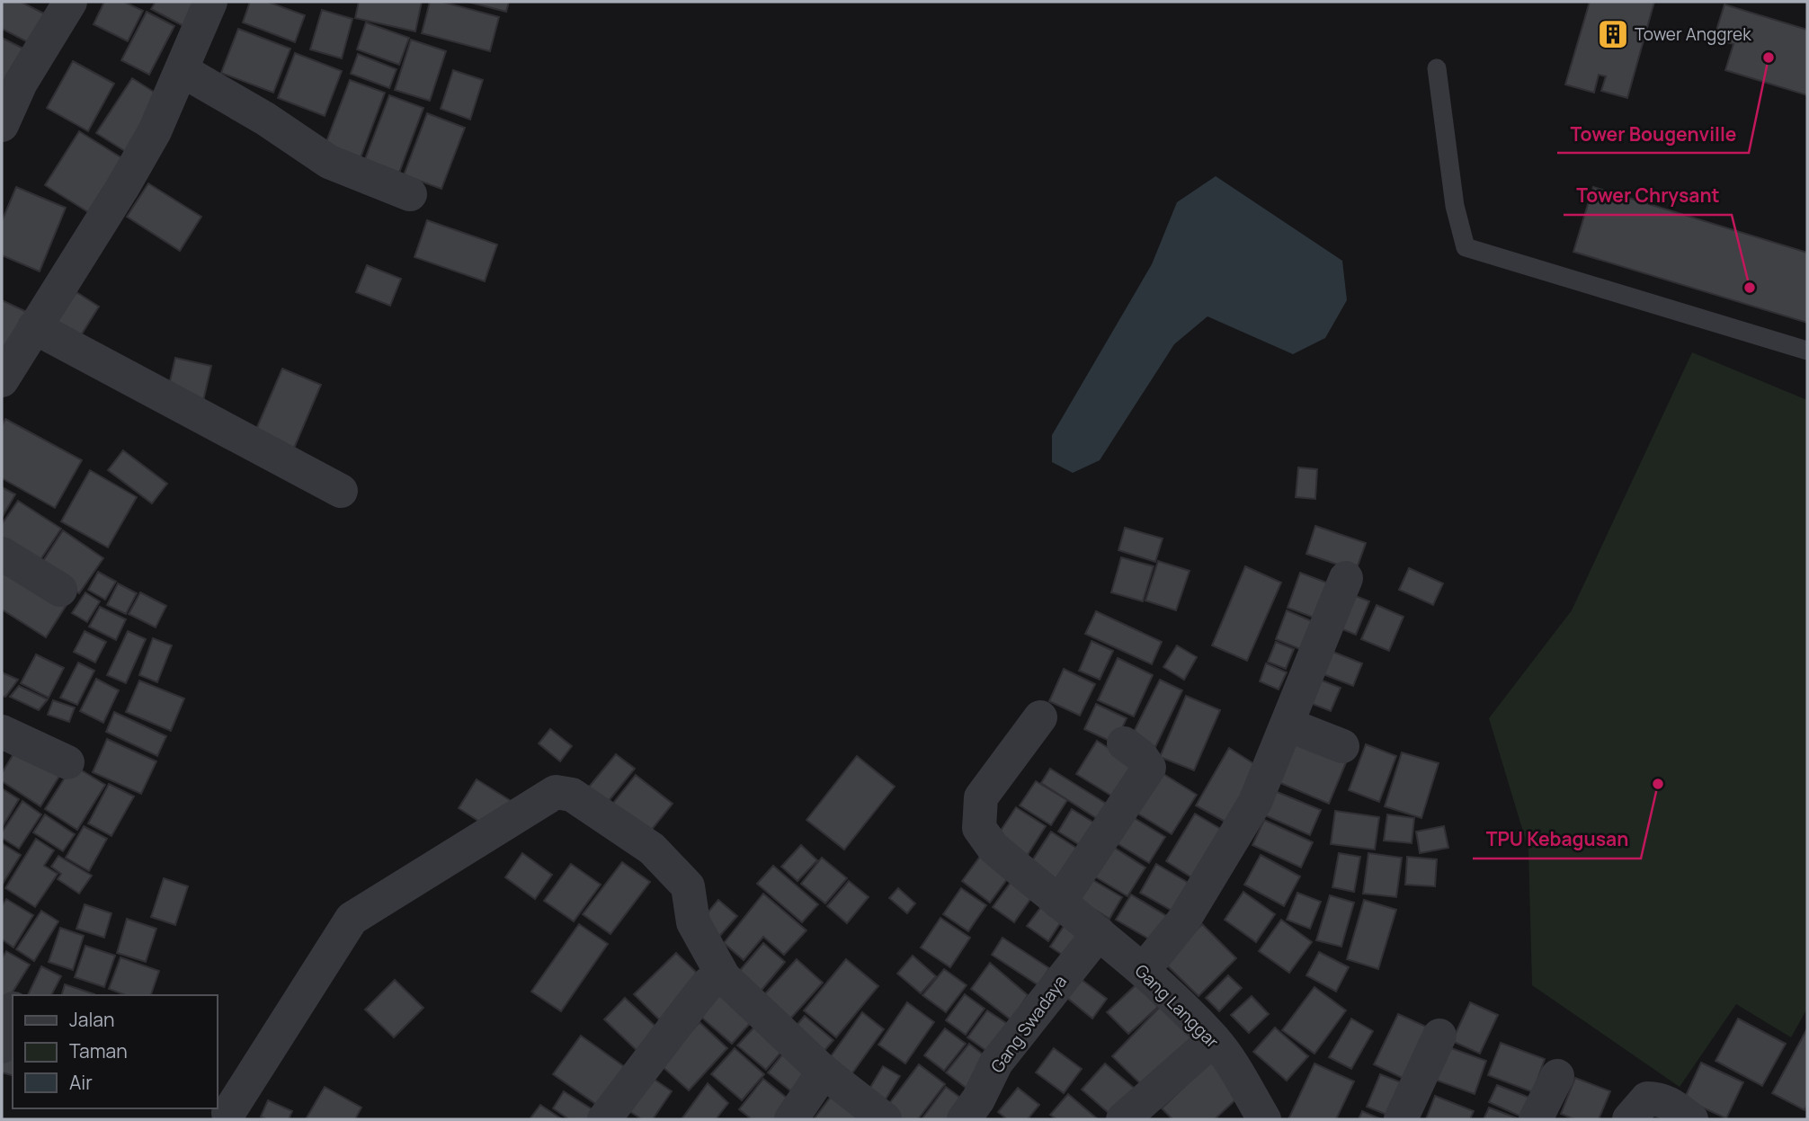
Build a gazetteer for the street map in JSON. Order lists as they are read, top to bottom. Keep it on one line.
{"streets":{"street":["Gang Langgar","Gang Swadaya"]},"crossings":[["Gang Langgar","Gang Swadaya"]],"places":{"building":["Tower Anggrek"],"other":["Tower Bougenville","Tower Chrysant","TPU Kebagusan"]},"legend":["Jalan","Taman","Air"]}
